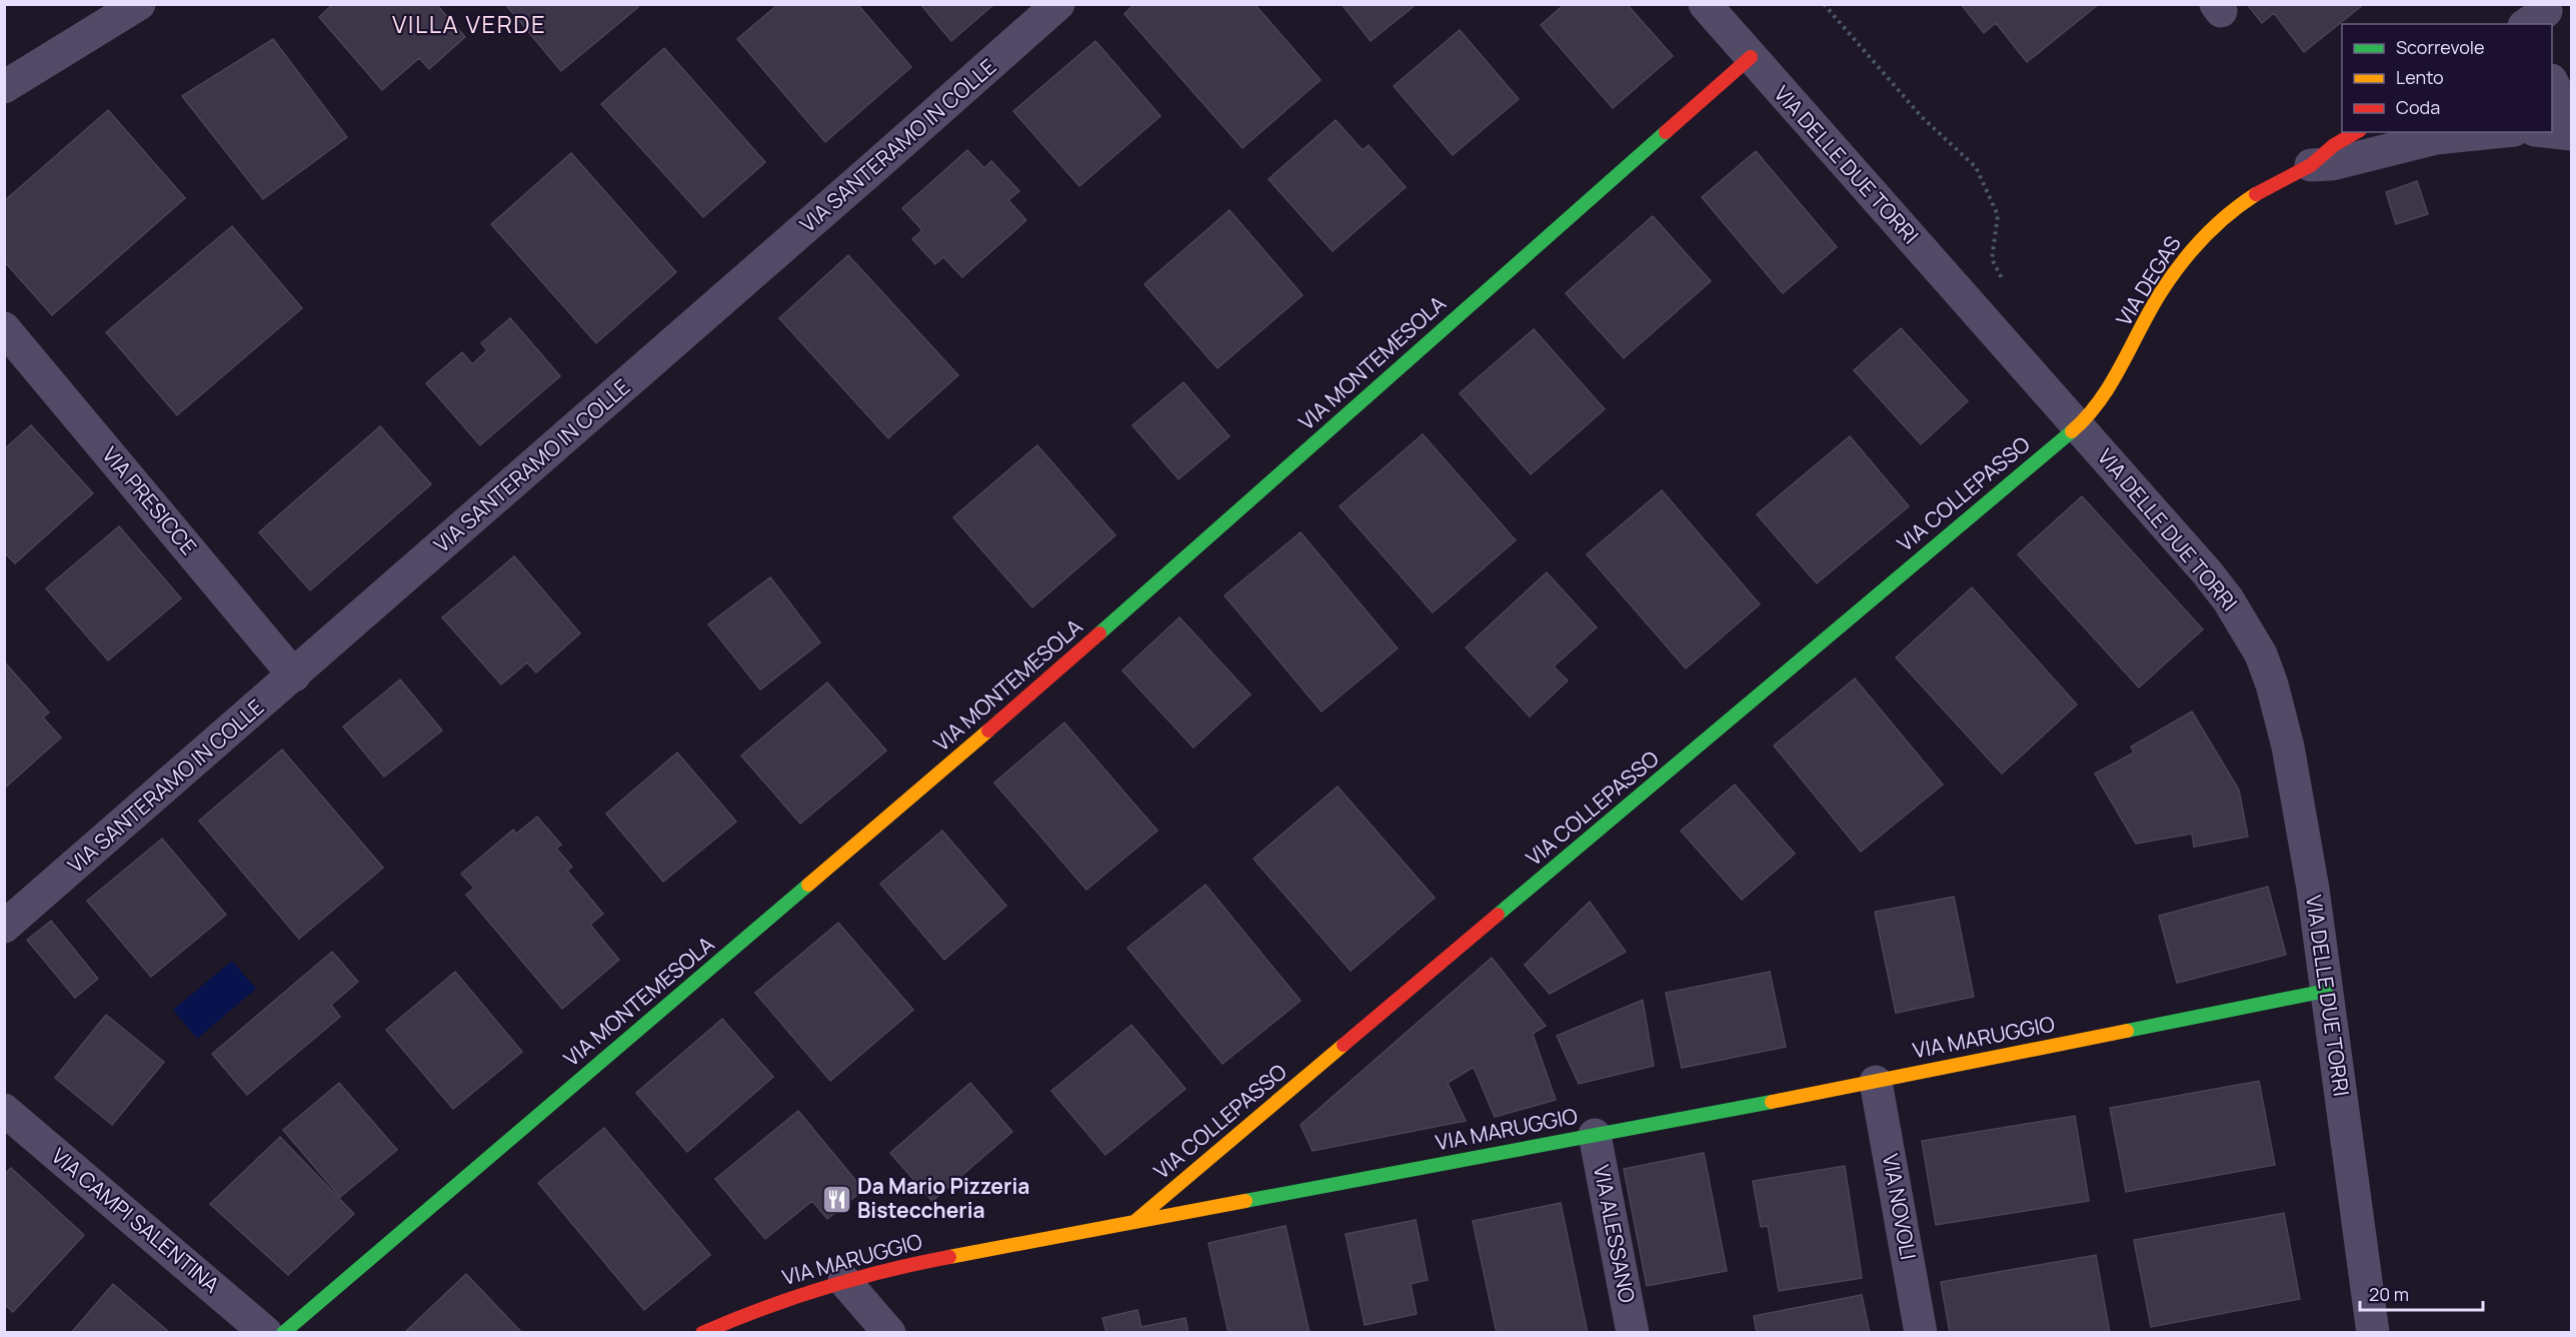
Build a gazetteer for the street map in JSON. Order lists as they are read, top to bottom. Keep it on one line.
{"streets":{"street":["VIA SANTERAMO IN COLLE","VIA DELLE DUE TORRI","VIA DEGAS","VIA MONTEMESOLA","VIA COLLEPASSO","VIA PRESICCE","VIA MARUGGIO","VIA NOVOLI","VIA CAMPI SALENTINA","VIA ALESSANO"]},"crossings":[["VIA SANTERAMO IN COLLE","VIA PRESICCE"],["VIA DELLE DUE TORRI","VIA DEGAS"],["VIA DELLE DUE TORRI","VIA MONTEMESOLA"],["VIA DELLE DUE TORRI","VIA COLLEPASSO"],["VIA DELLE DUE TORRI","VIA MARUGGIO"],["VIA DEGAS","VIA COLLEPASSO"],["VIA COLLEPASSO","VIA MARUGGIO"],["VIA MARUGGIO","VIA NOVOLI"],["VIA MARUGGIO","VIA ALESSANO"]],"districts":["VILLA VERDE"],"places":{"restaurant":["Da Mario Pizzeria Bisteccheria"]},"legend":["Scorrevole","Lento","Coda"],"scale_bar":"20 m"}
